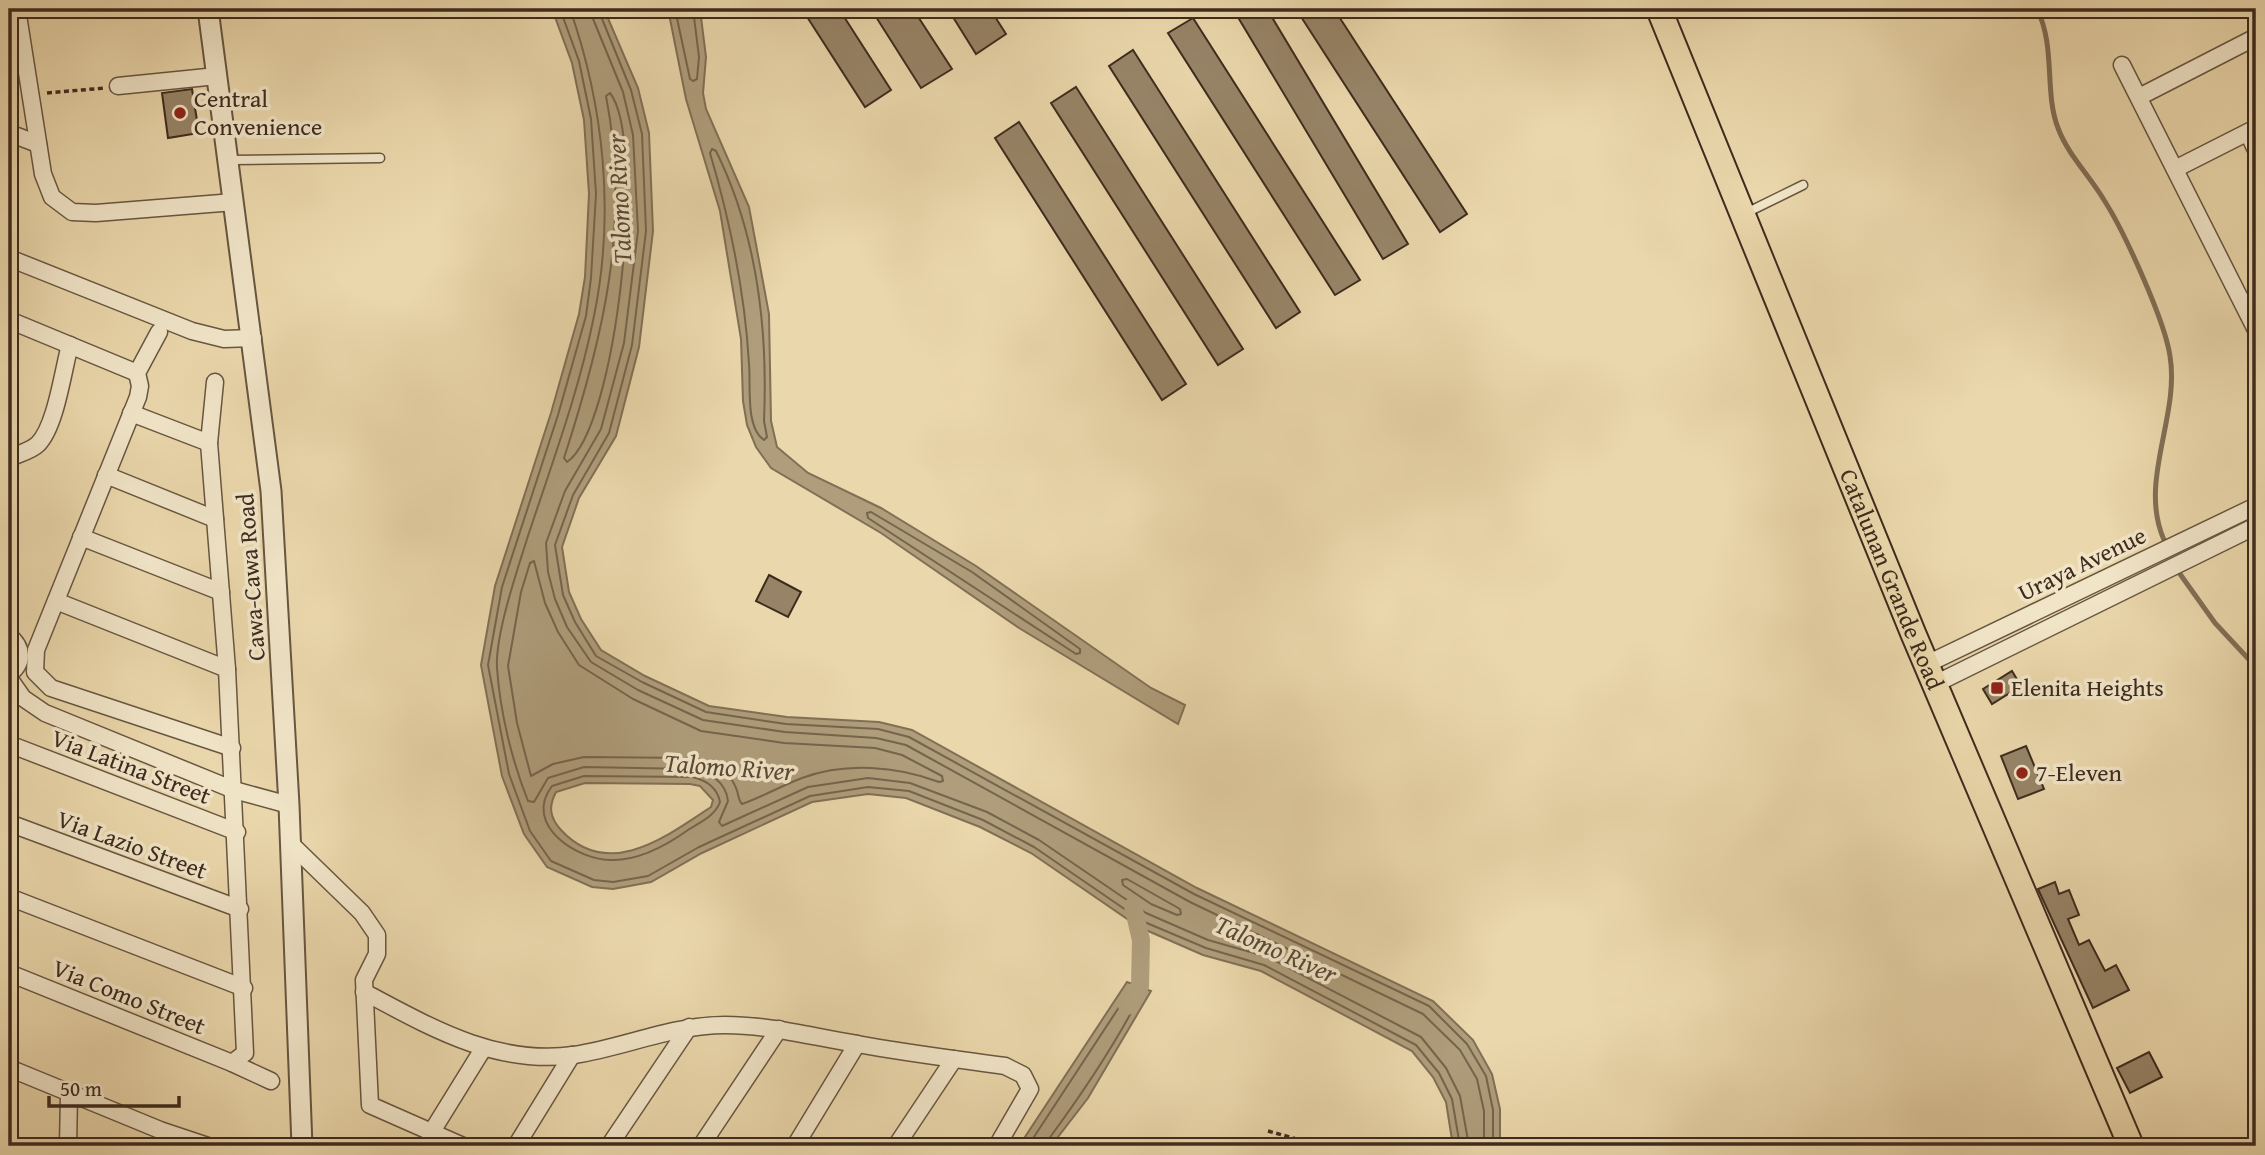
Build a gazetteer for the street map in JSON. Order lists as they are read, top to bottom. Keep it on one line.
{"streets":{"main road":["Catalunan Grande Road"],"street":["Uraya Avenue","Cawa-Cawa Road","Via Latina Street","Via Lazio Street","Via Como Street"]},"crossings":[["Uraya Avenue","Catalunan Grande Road"]],"water":["Talomo River"],"places":{"other":["Central Convenience","7-Eleven"],"transit":["Elenita Heights"]},"scale_bar":"50 m"}
